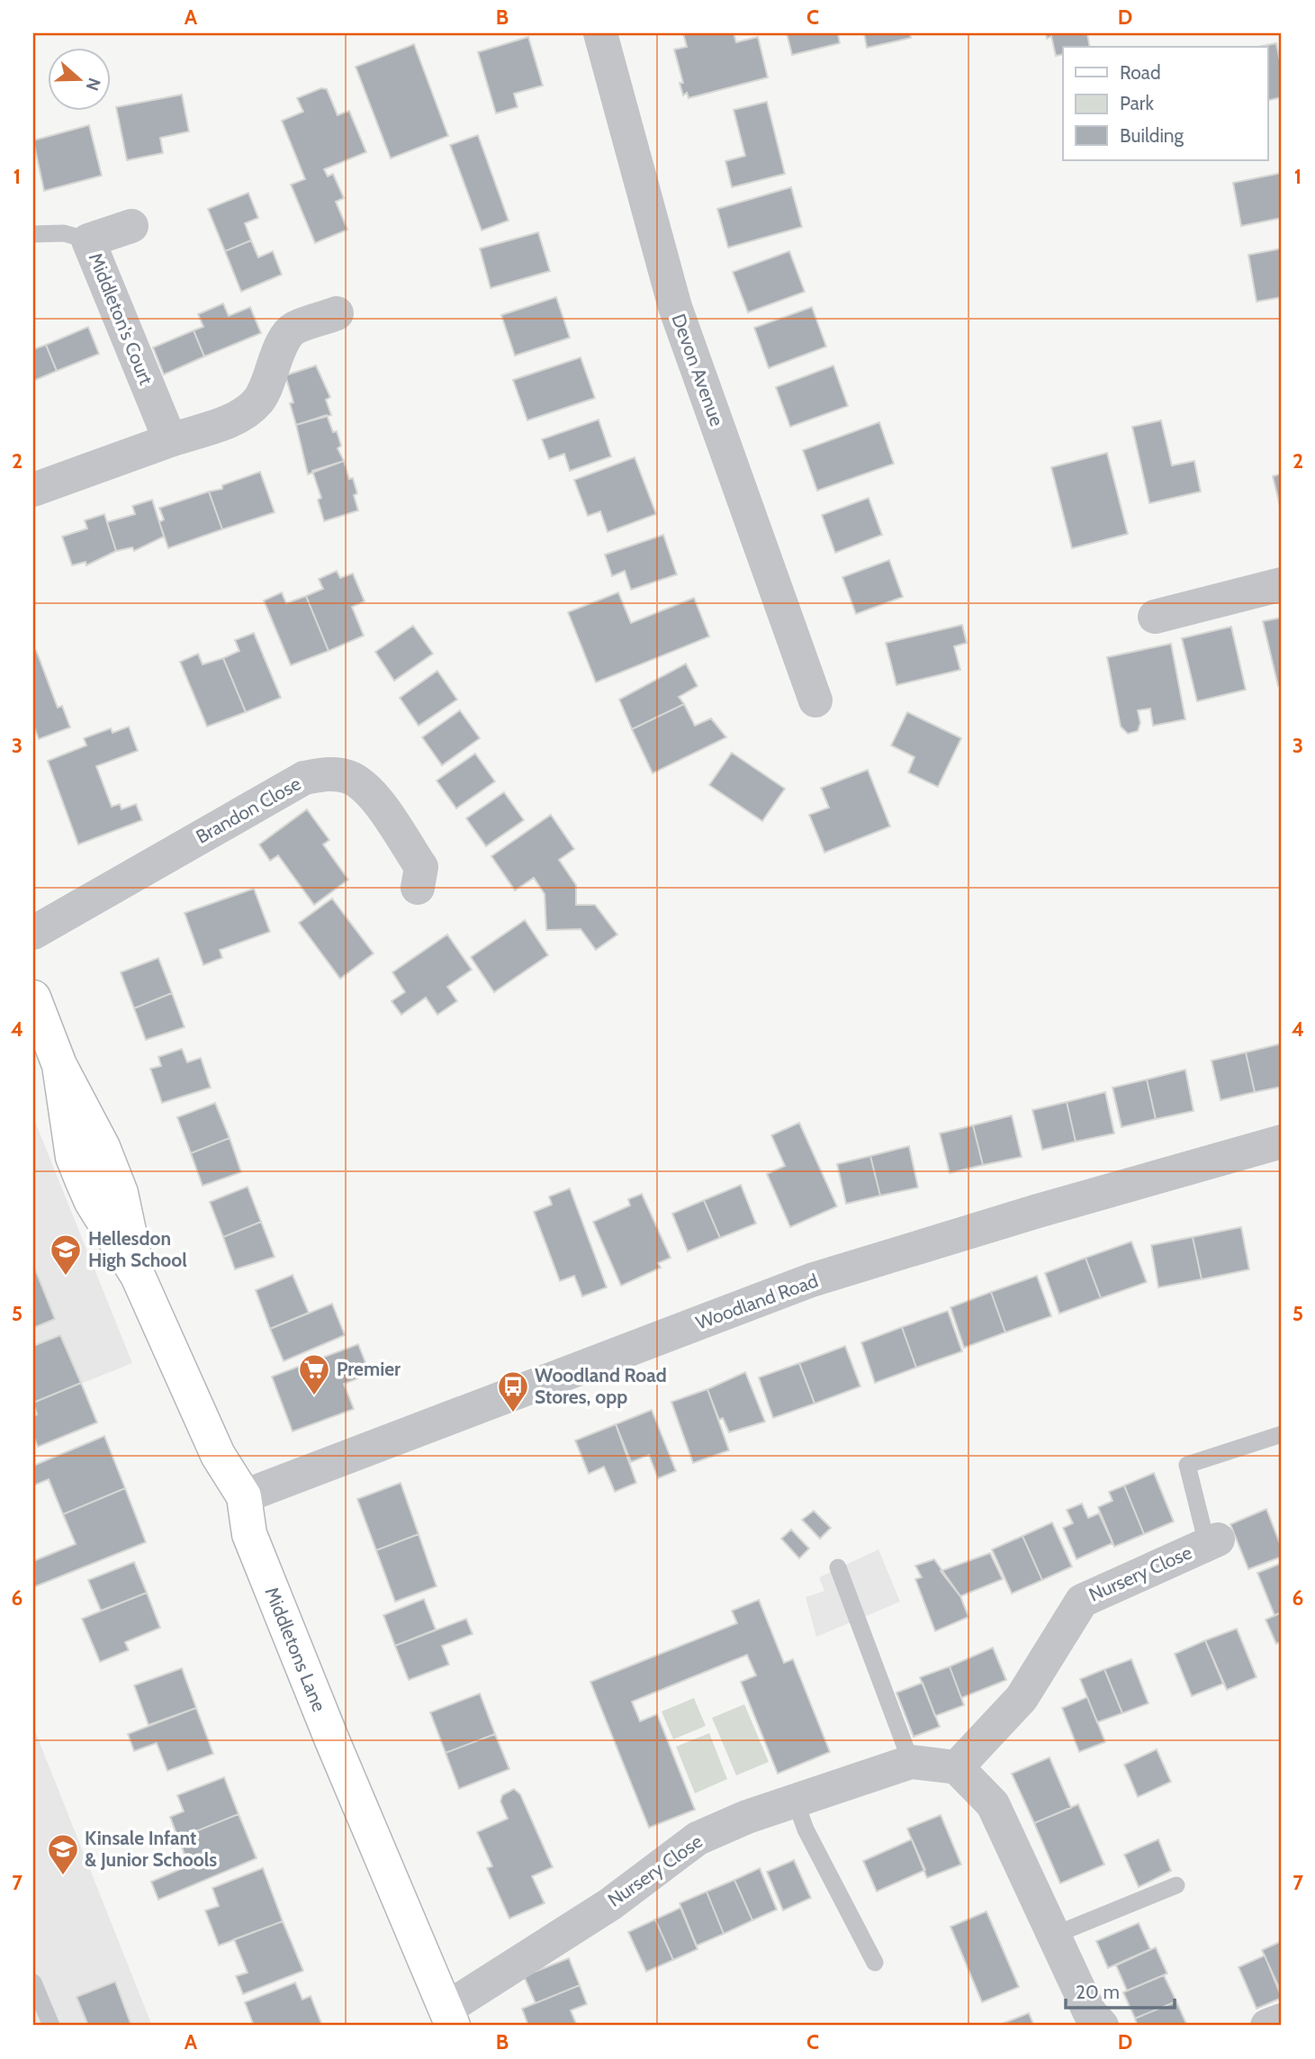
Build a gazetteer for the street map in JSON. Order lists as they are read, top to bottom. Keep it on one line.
{"streets":{"street":["Middleton's Court","Devon Avenue","Brandon Close","Woodland Road","Nursery Close","Middletons Lane"]},"crossings":[["Woodland Road","Middletons Lane"],["Nursery Close","Middletons Lane"]],"places":{"school or university":["Hellesdon High School","Kinsale Infant & Junior Schools"],"supermarket":["Premier"],"bus stop":["Woodland Road Stores, opp"]},"legend":["Road","Park","Building"],"scale_bar":"20 m","north":"right","grid":{"columns":["A","B","C","D"],"rows":["1","2","3","4","5","6","7"]}}
